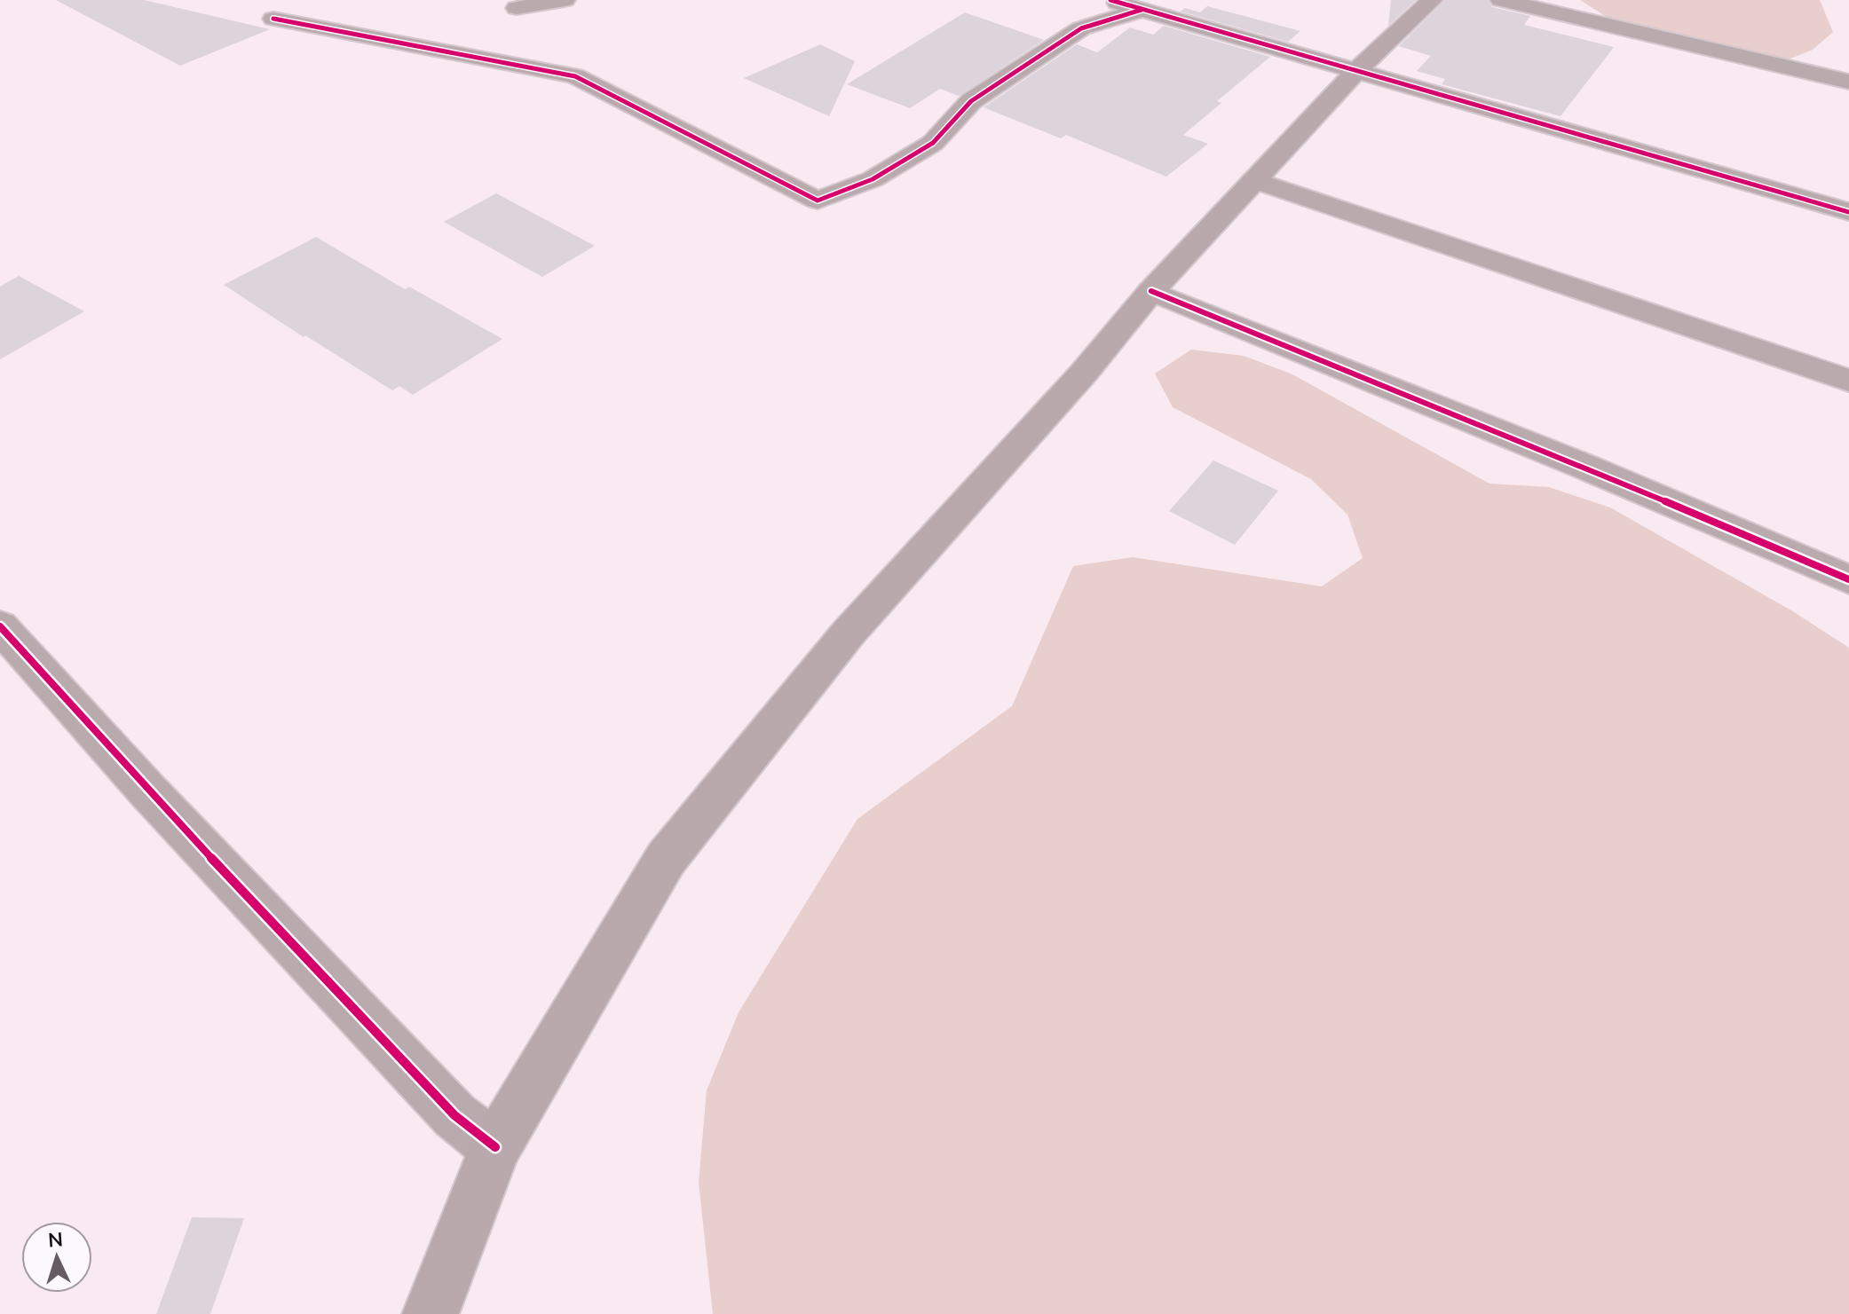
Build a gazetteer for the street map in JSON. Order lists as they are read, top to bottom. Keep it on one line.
{"north":"top"}
